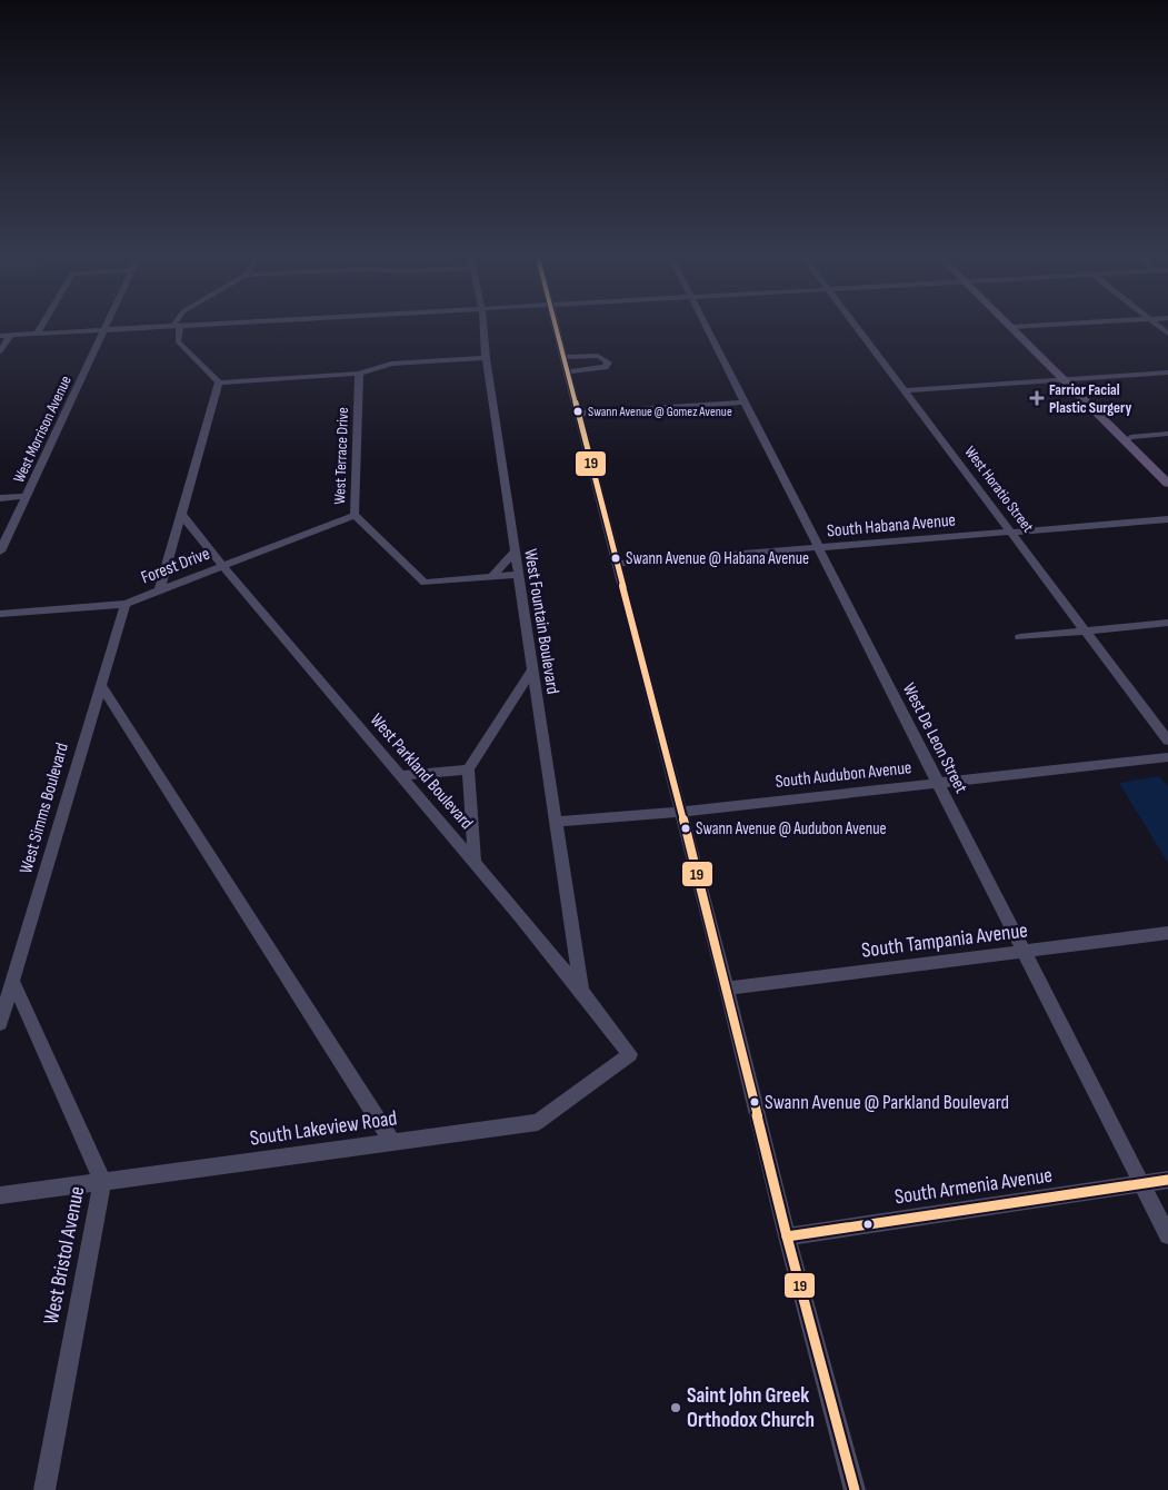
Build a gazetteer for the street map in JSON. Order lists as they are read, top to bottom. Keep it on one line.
{"streets":{"street":["West Morrison Avenue","West Terrace Drive","West Horatio Street","South Habana Avenue","Forest Drive","West Fountain Boulevard","West De Leon Street","West Parkland Boulevard","South Audubon Avenue","West Simms Boulevard","South Tampania Avenue","South Lakeview Road","South Armenia Avenue","West Bristol Avenue"]},"crossings":[["West Terrace Drive","Forest Drive"],["West Terrace Drive","West Fountain Boulevard"],["West Horatio Street","South Habana Avenue"],["South Habana Avenue","West De Leon Street"],["Forest Drive","West Parkland Boulevard"],["Forest Drive","West Simms Boulevard"],["West Fountain Boulevard","West Parkland Boulevard"],["West Fountain Boulevard","South Audubon Avenue"],["West De Leon Street","South Audubon Avenue"],["West De Leon Street","South Tampania Avenue"],["West De Leon Street","South Armenia Avenue"],["West Parkland Boulevard","South Lakeview Road"],["West Simms Boulevard","West Bristol Avenue"],["South Lakeview Road","West Bristol Avenue"]],"places":{"health":["Farrior Facial Plastic Surgery"],"other":["Swann Avenue @ Gomez Avenue","Swann Avenue @ Habana Avenue","Swann Avenue @ Audubon Avenue","Swann Avenue @ Parkland Boulevard","Saint John Greek Orthodox Church"]},"lines":["transit line 19"]}
